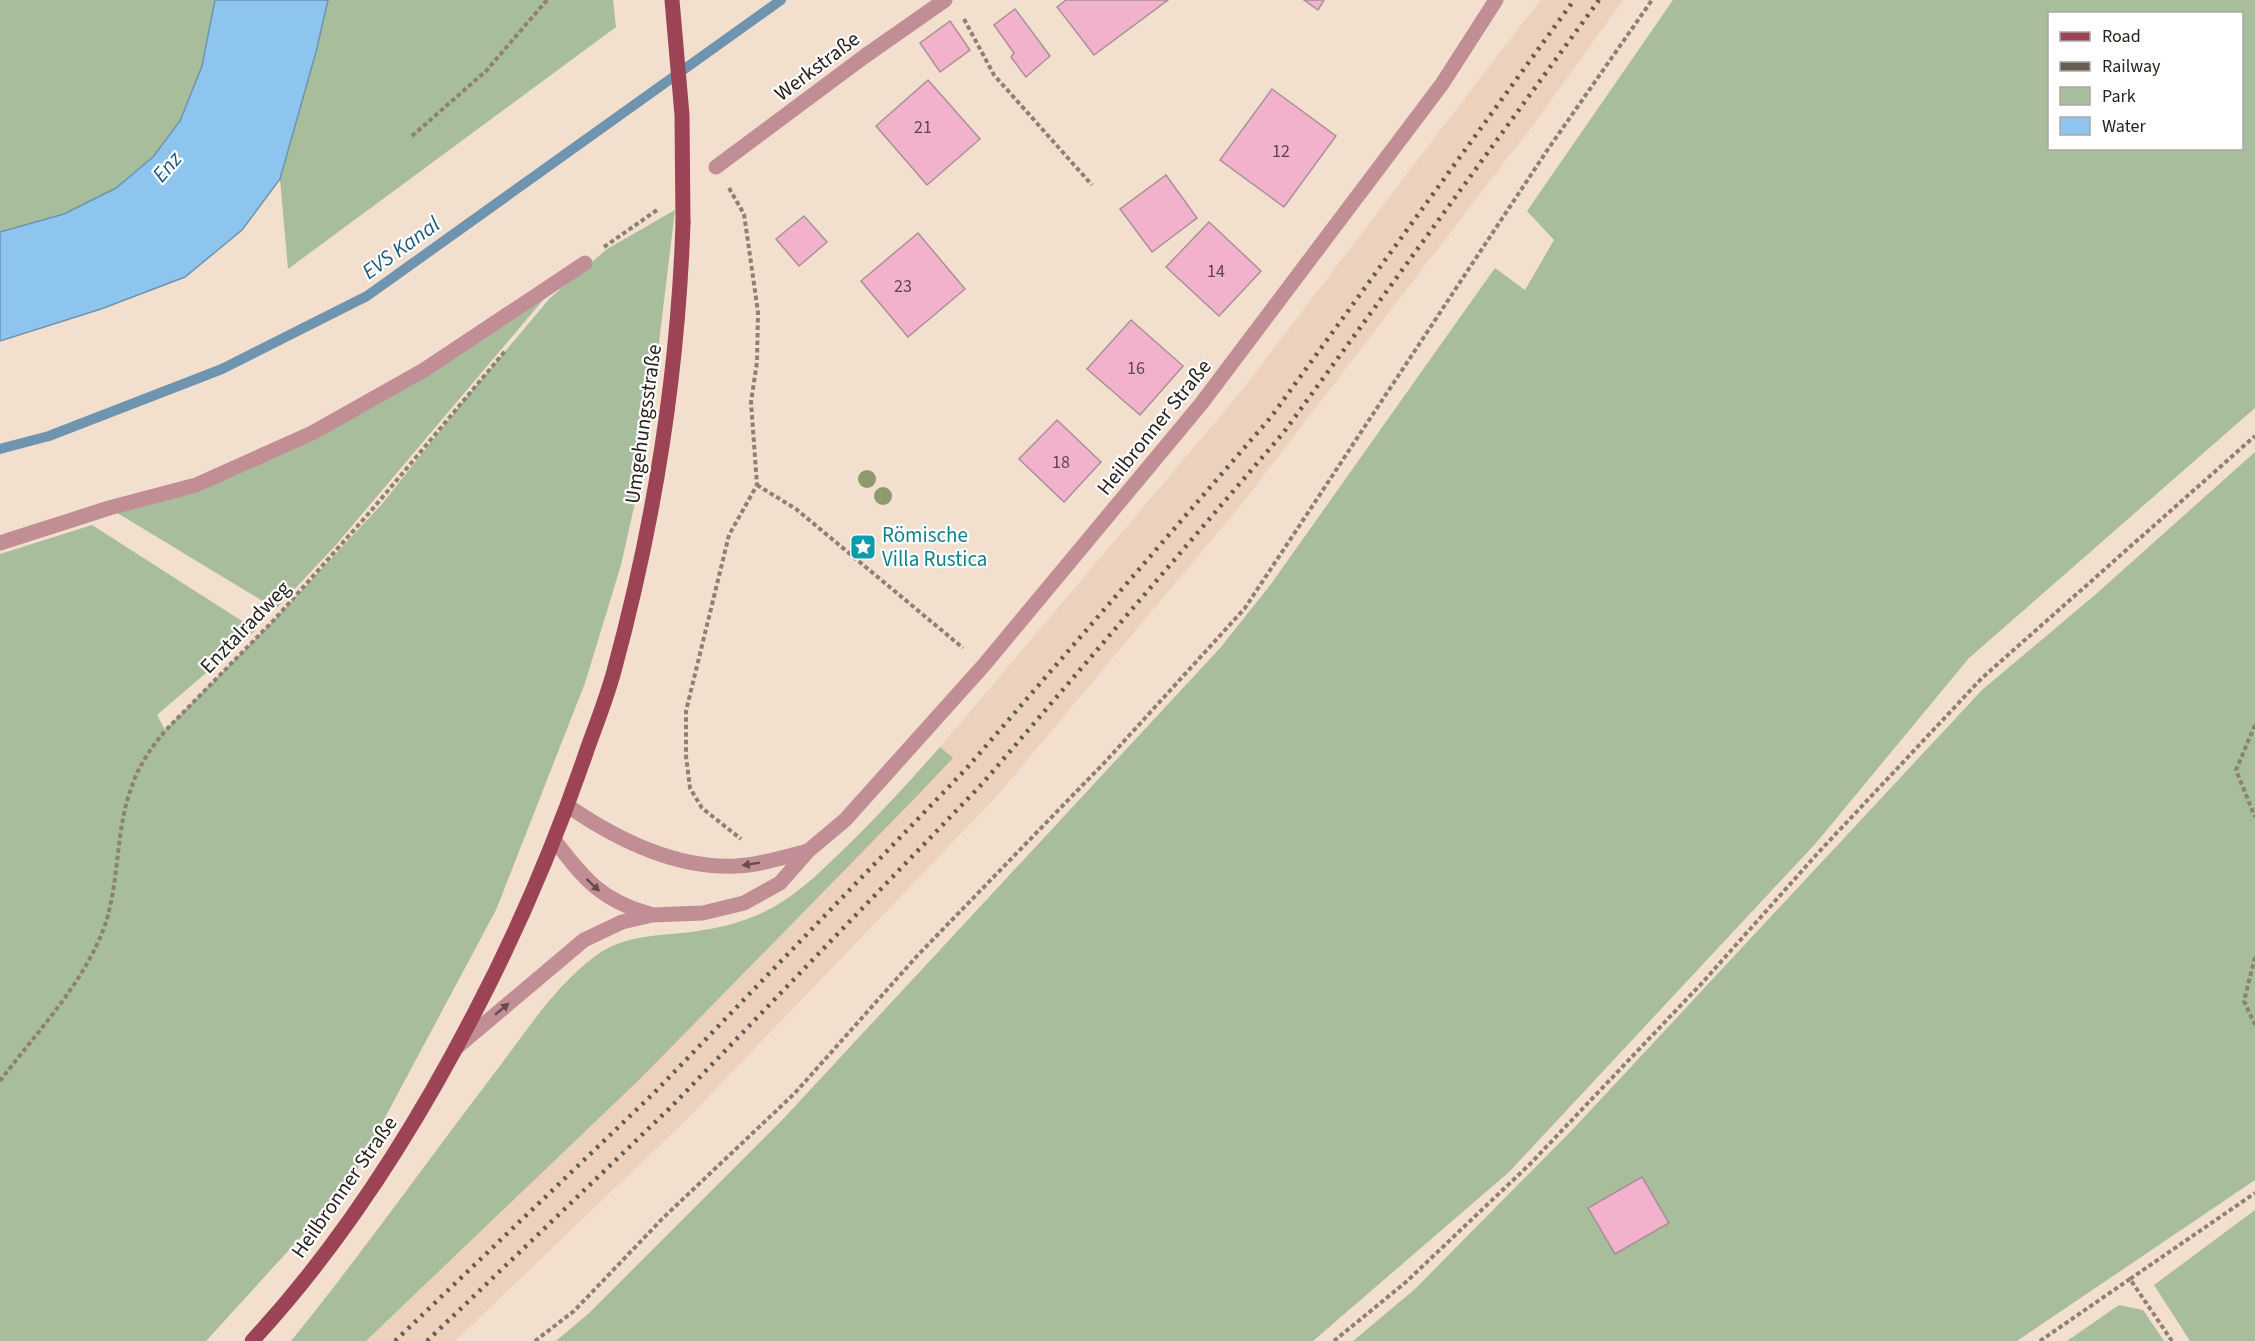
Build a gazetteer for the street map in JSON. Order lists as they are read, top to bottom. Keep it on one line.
{"streets":{"main road":["Umgehungsstraße","Heilbronner Straße"],"street":["Werkstraße"],"path":["Enztalradweg"]},"crossings":[["Umgehungsstraße","Heilbronner Straße"]],"water":["Enz","EVS Kanal"],"places":{"place":["Römische Villa Rustica"]},"house_numbers":["21","12","14","23","16","18"],"legend":["Road","Railway","Park","Water"]}
